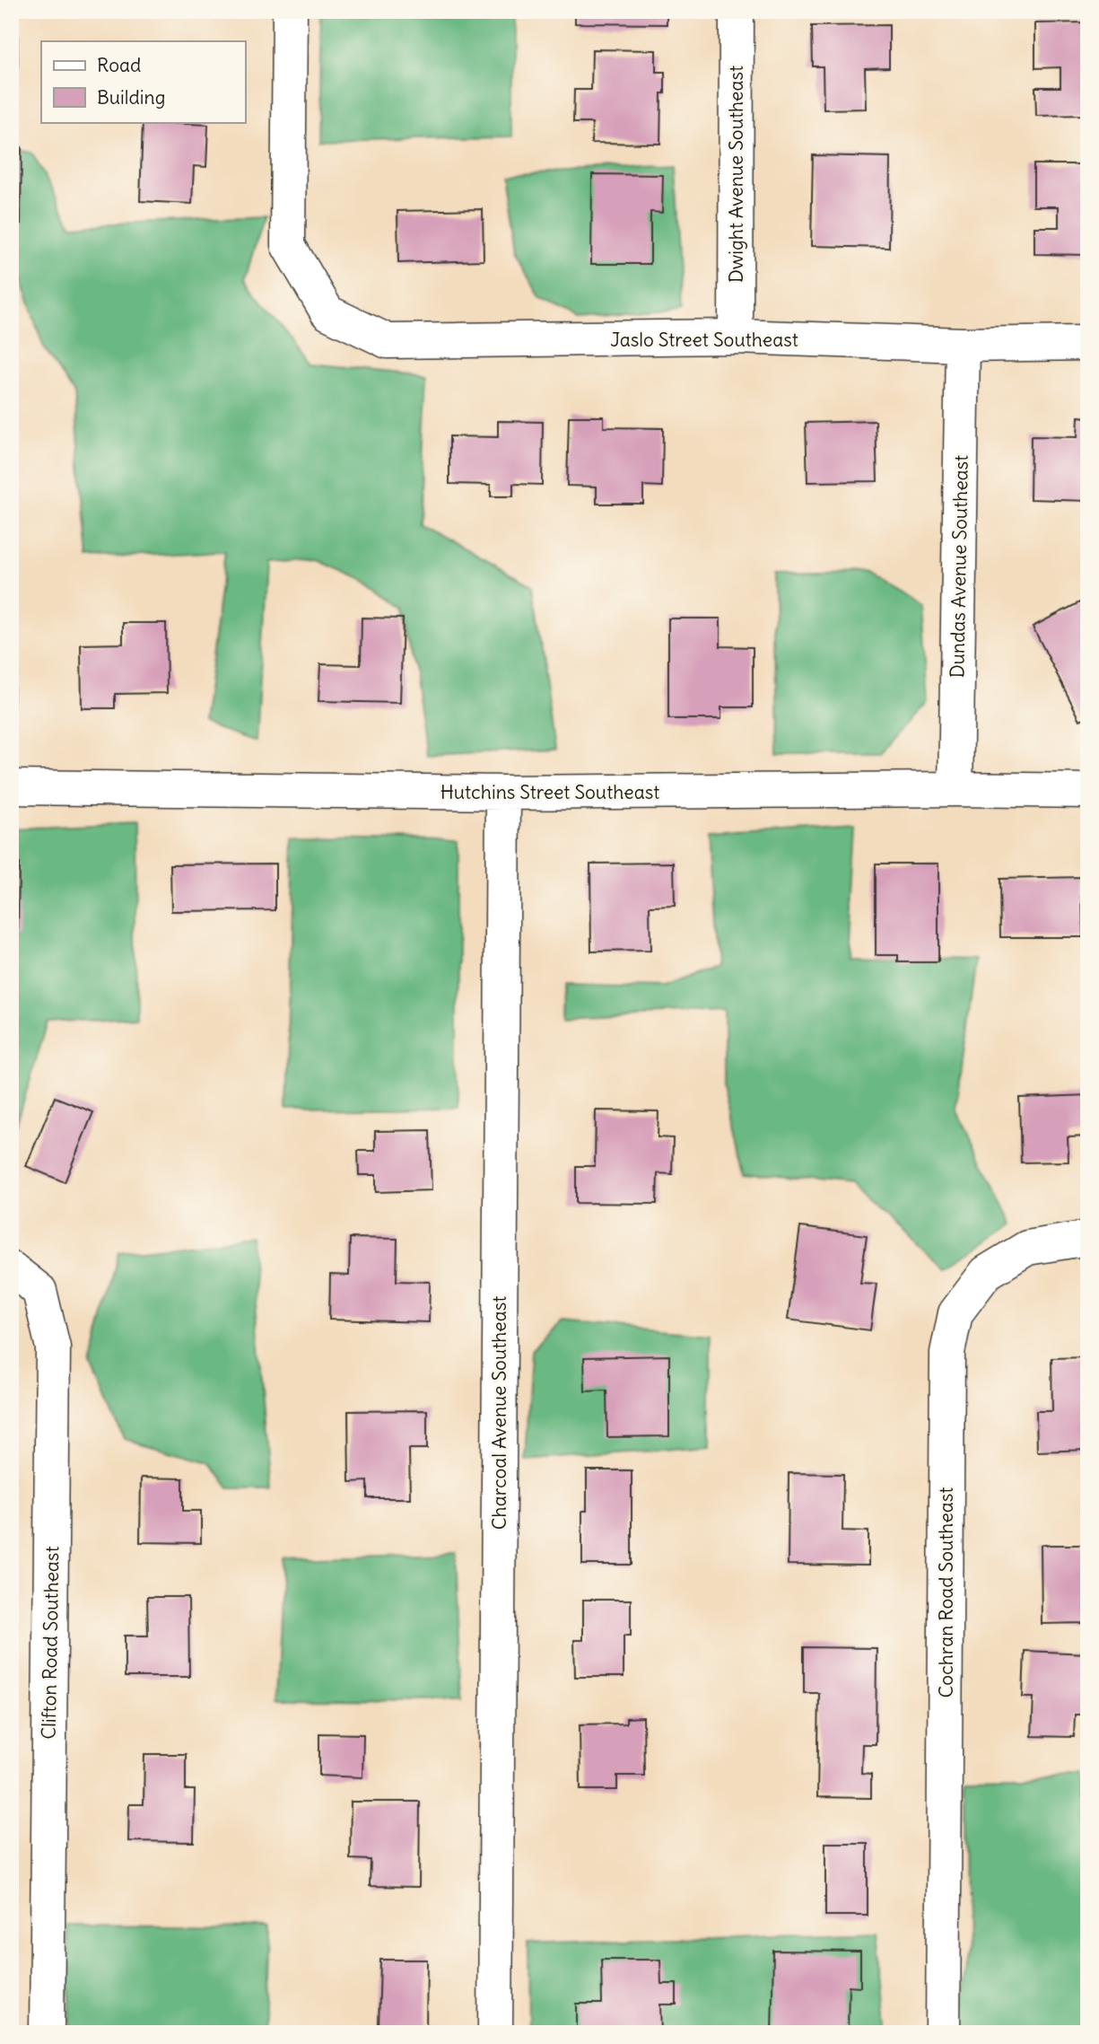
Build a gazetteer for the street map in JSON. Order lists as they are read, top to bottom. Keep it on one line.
{"streets":{"street":["Dwight Avenue Southeast","Jaslo Street Southeast","Dundas Avenue Southeast","Hutchins Street Southeast","Charcoal Avenue Southeast","Cochran Road Southeast","Clifton Road Southeast"]},"crossings":[["Dwight Avenue Southeast","Jaslo Street Southeast"],["Jaslo Street Southeast","Dundas Avenue Southeast"],["Dundas Avenue Southeast","Hutchins Street Southeast"],["Hutchins Street Southeast","Charcoal Avenue Southeast"]],"legend":["Road","Building"]}
